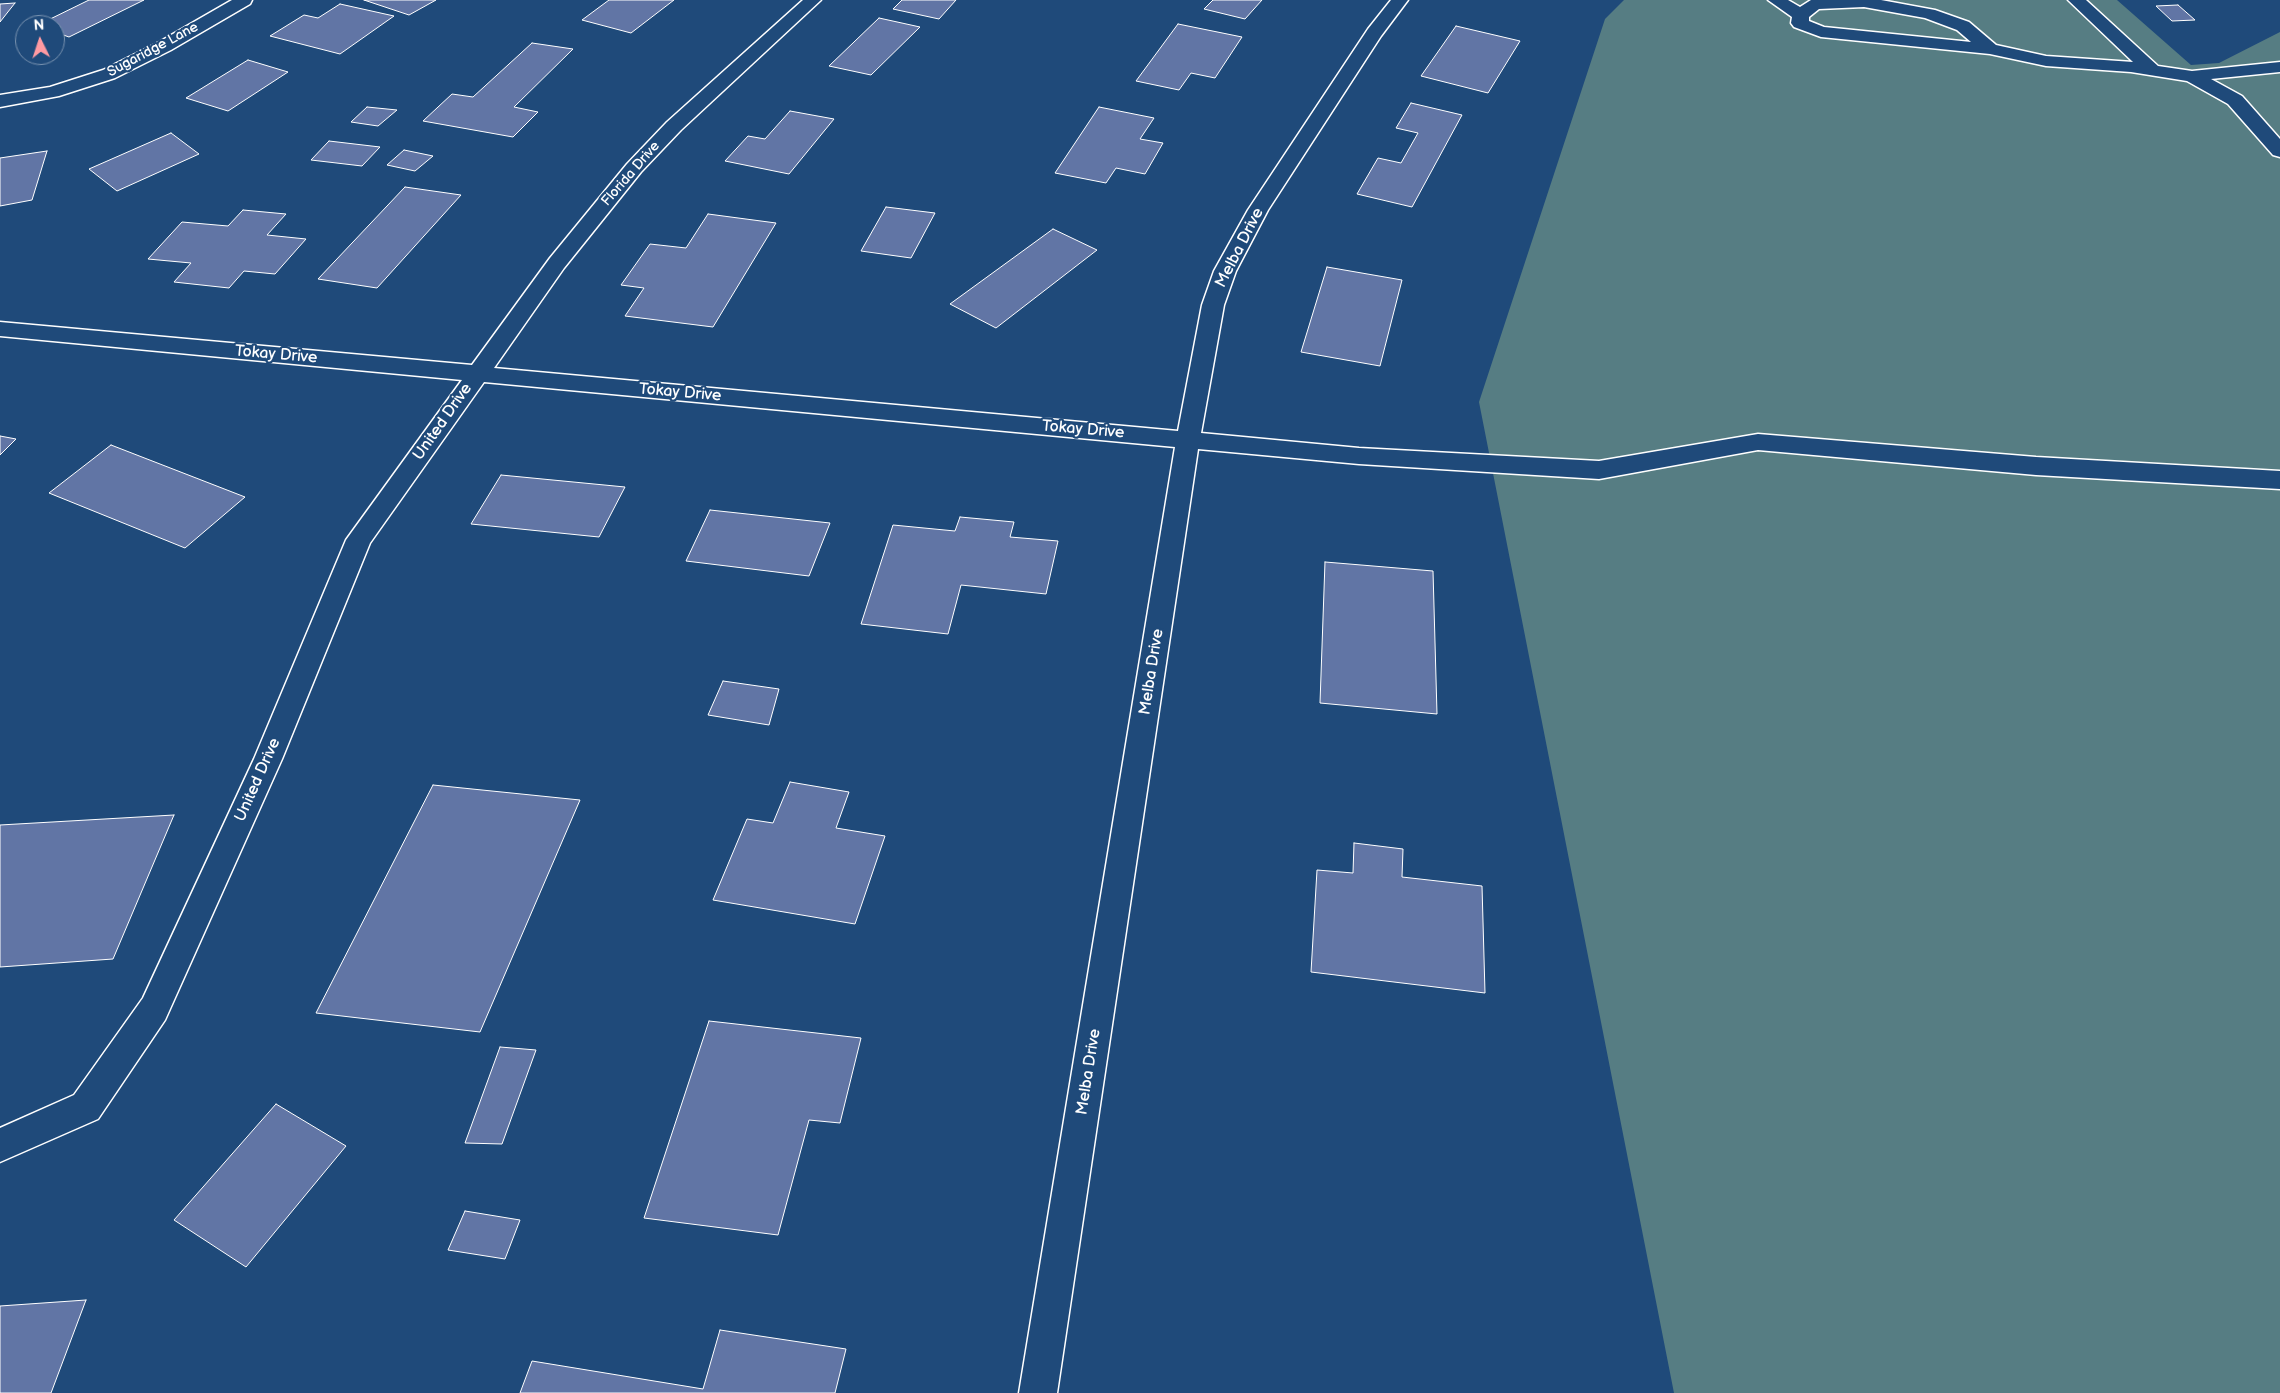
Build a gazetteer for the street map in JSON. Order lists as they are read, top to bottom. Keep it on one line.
{"streets":{"street":["Sugaridge Lane","Florida Drive","Melba Drive","Tokay Drive","United Drive"]},"crossings":[["Florida Drive","Tokay Drive"],["Florida Drive","United Drive"],["Melba Drive","Tokay Drive"],["Tokay Drive","United Drive"]],"north":"top"}
